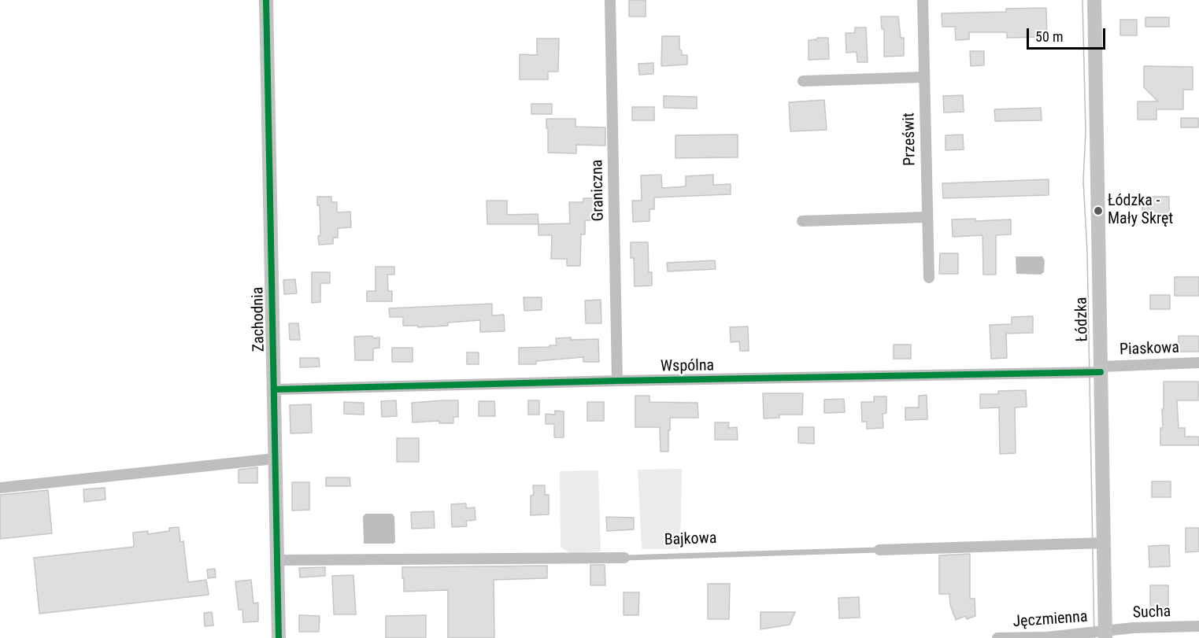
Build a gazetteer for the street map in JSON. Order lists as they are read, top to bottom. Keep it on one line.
{"streets":{"street":["Prześwit","Graniczna","Zachodnia","Łódzka","Piaskowa","Wspólna","Bajkowa","Sucha","Jęczmienna"]},"crossings":[["Graniczna","Wspólna"],["Zachodnia","Wspólna"],["Zachodnia","Bajkowa"],["Łódzka","Piaskowa"],["Łódzka","Wspólna"],["Łódzka","Bajkowa"],["Łódzka","Sucha"],["Łódzka","Jęczmienna"],["Piaskowa","Wspólna"],["Sucha","Jęczmienna"]],"places":["Łódzka - Mały Skręt"],"scale_bar":"50 m"}
